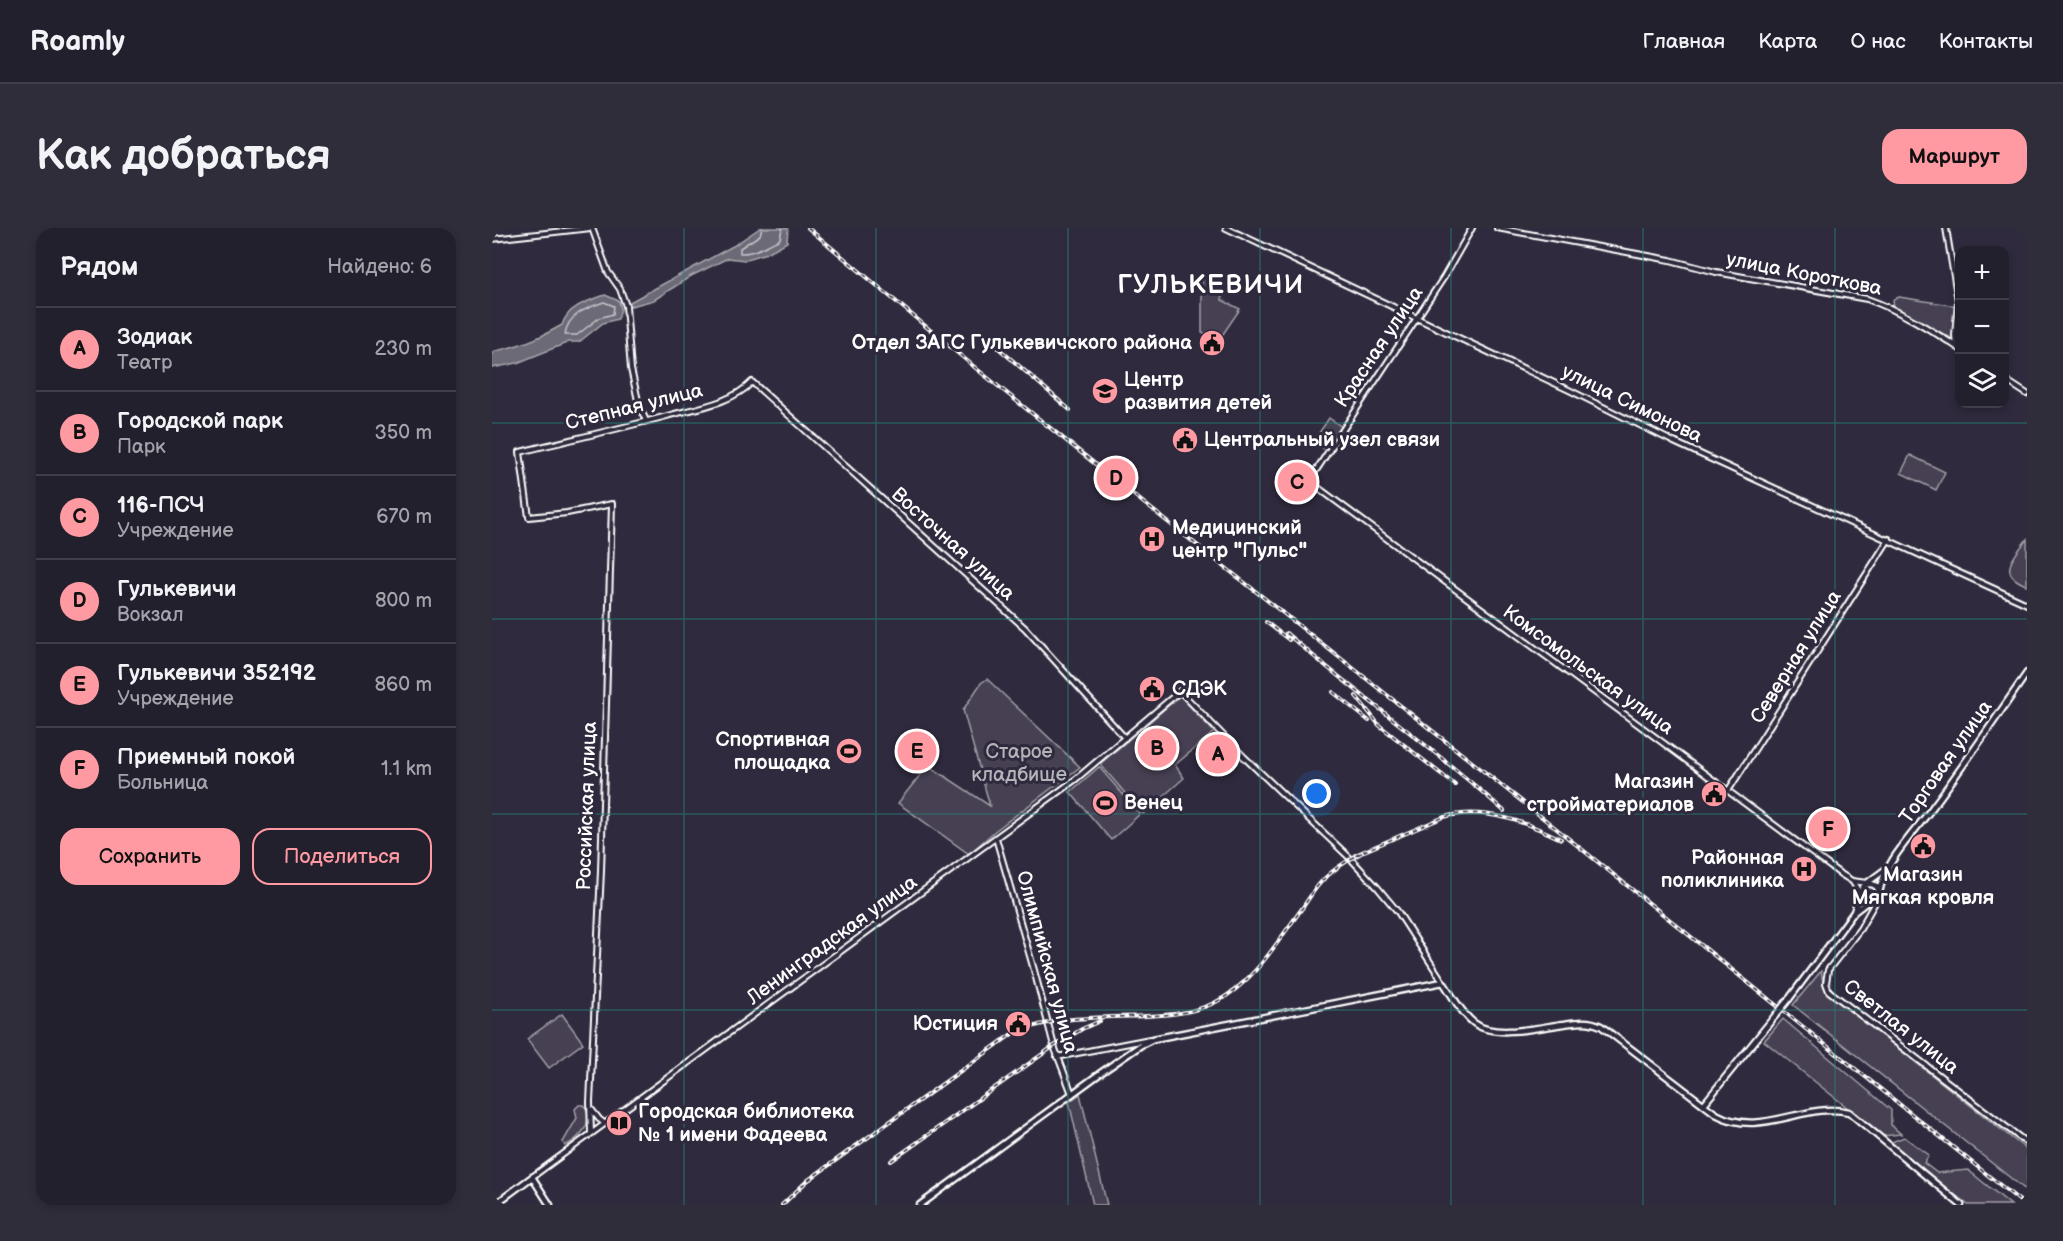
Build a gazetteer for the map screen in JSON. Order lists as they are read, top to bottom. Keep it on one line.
{"streets":{"main road":["Торговая улица","Ленинградская улица"],"street":["улица Короткова","Красная улица","улица Симонова","Степная улица","Восточная улица","Северная улица","Комсомольская улица","Российская улица","Олимпийская улица","Светлая улица"]},"crossings":[["Красная улица","улица Симонова"],["Красная улица","Комсомольская улица"],["улица Симонова","Северная улица"],["Степная улица","Восточная улица"],["Степная улица","Российская улица"],["Восточная улица","Ленинградская улица"],["Северная улица","Комсомольская улица"],["Комсомольская улица","Торговая улица"],["Комсомольская улица","Светлая улица"],["Торговая улица","Светлая улица"],["Российская улица","Ленинградская улица"],["Ленинградская улица","Олимпийская улица"]],"districts":["ГУЛЬКЕВИЧИ"],"parks":["Старое кладбище"],"places":{"public building":["Отдел ЗАГС Гулькевичского района","Центральный узел связи","СДЭК","Магазин стройматериалов","Магазин Мягкая кровля","Юстиция"],"school or university":["Центр развития детей"],"hospital":["Медицинский центр \"Пульс\"","Районная поликлиника"],"sports":["Спортивная площадка","Венец"],"library":["Городская библиотека № 1 имени Фадеева"]},"page":{"header":"Roamly","nav":["Главная","Карта","О нас","Контакты"],"buttons":["Маршрут",["Сохранить","Поделиться"]],"title":"Как добраться","heading":["Рядом","Найдено: 6"],"map_buttons":["+","−"],"list":[{"mark":"A","name":"Зодиак","note":"Театр","value":"230 m"},{"mark":"B","name":"Городской парк","note":"Парк","value":"350 m"},{"mark":"C","name":"116-ПСЧ","note":"Учреждение","value":"670 m"},{"mark":"D","name":"Гулькевичи","note":"Вокзал","value":"800 m"},{"mark":"E","name":"Гулькевичи 352192","note":"Учреждение","value":"860 m"},{"mark":"F","name":"Приемный покой","note":"Больница","value":"1.1 km"}],"pins":["D","C","B","E","A","F"]}}
